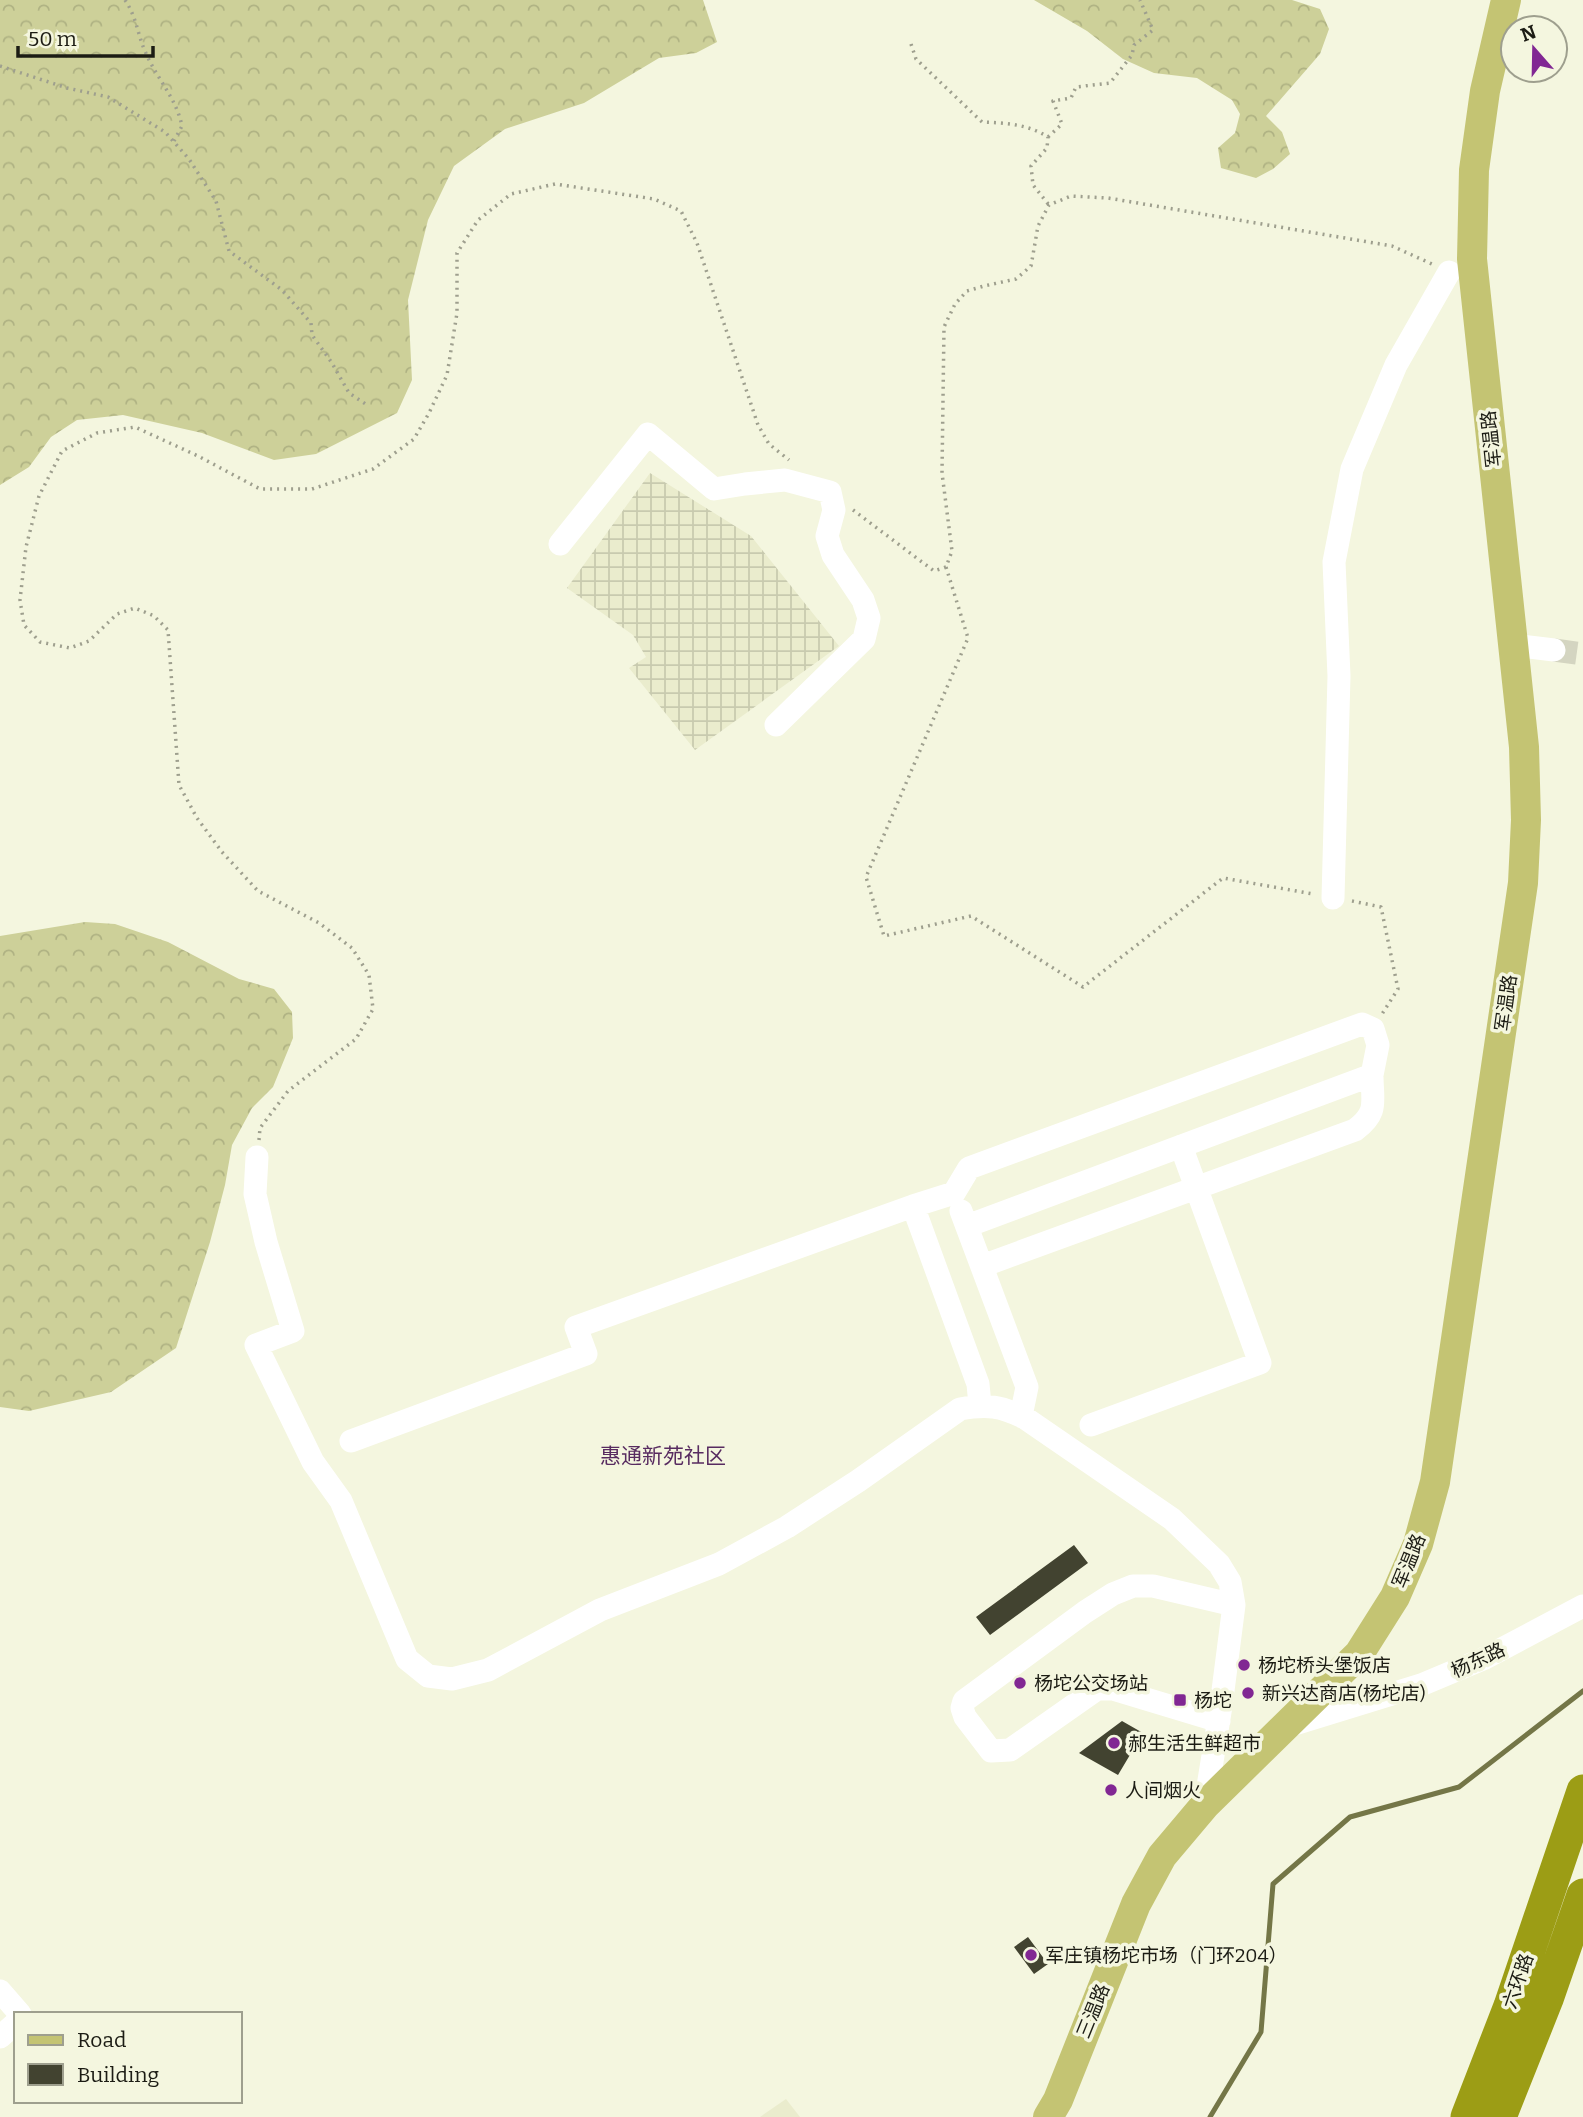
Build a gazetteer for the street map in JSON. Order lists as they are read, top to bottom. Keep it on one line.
{"streets":{"highway":["六环路"],"main road":["军温路","三温路"],"street":["杨东路"]},"crossings":[["军温路","杨东路"],["军温路","三温路"]],"districts":["惠通新苑社区"],"places":{"other":["杨坨桥头堡饭店","杨坨公交场站","新兴达商店(杨坨店)","郝生活生鲜超市","人间烟火","军庄镇杨坨市场（门环204）"],"transit":["杨坨"]},"legend":["Road","Building"],"scale_bar":"50 m","north":"top"}
